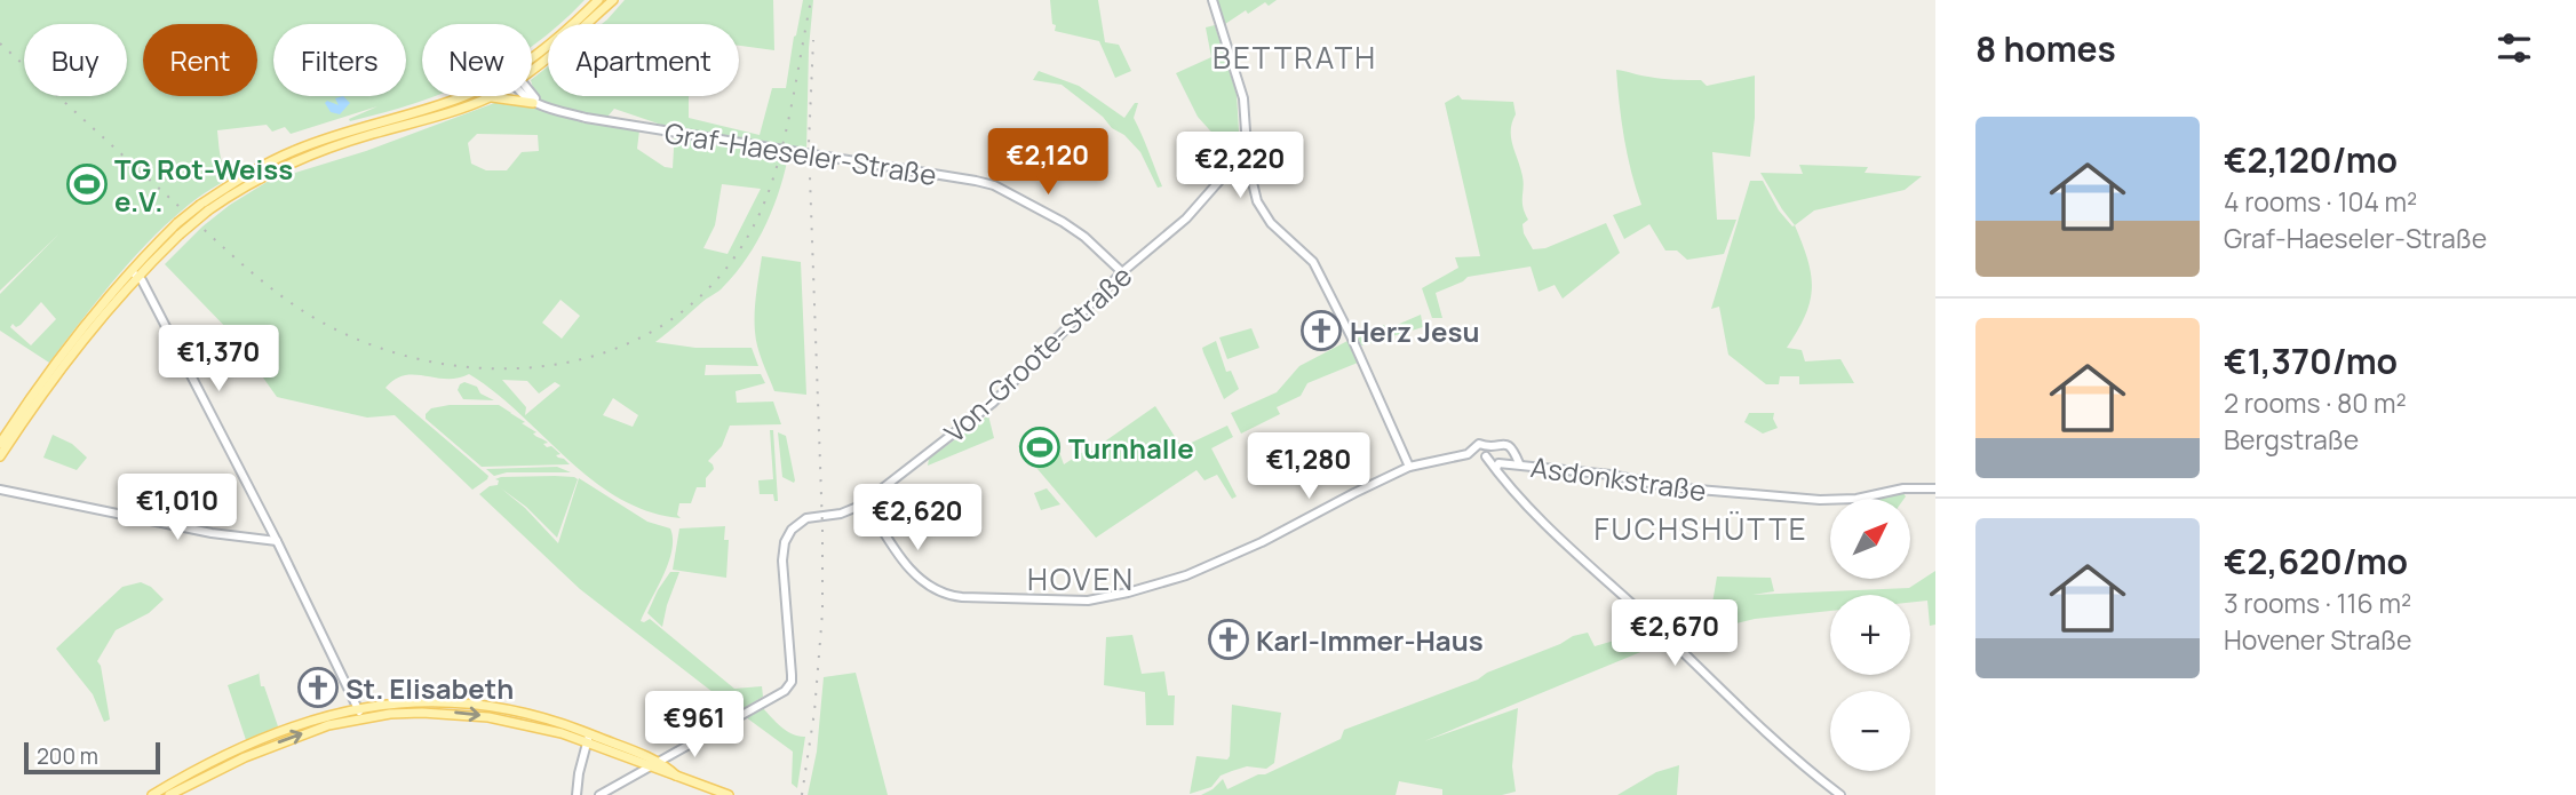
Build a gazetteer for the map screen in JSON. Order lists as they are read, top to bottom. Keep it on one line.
{"streets":{"street":["Graf-Haeseler-Straße","Von-Groote-Straße","Asdonkstraße"]},"crossings":[["Graf-Haeseler-Straße","Von-Groote-Straße"]],"districts":["BETTRATH","FUCHSHÜTTE","HOVEN"],"places":{"sports":["TG Rot-Weiss e.V.","Turnhalle"],"church":["Herz Jesu","Karl-Immer-Haus","St. Elisabeth"]},"scale_bar":"200 m","north":"top right","page":{"heading":"8 homes","chip":["Buy","Rent","Filters","New","Apartment"],"list":[{"name":"€2,120/mo","note":"4 rooms · 104 m² · Graf-Haeseler-Straße"},{"name":"€1,370/mo","note":"2 rooms · 80 m² · Bergstraße"},{"name":"€2,620/mo","note":"3 rooms · 116 m² · Hovener Straße"}],"price":["€2,120","€2,220","€1,370","€1,280","€1,010","€2,620","€2,670","€961"],"map_buttons":["+","−"],"scale":"200 m"}}
